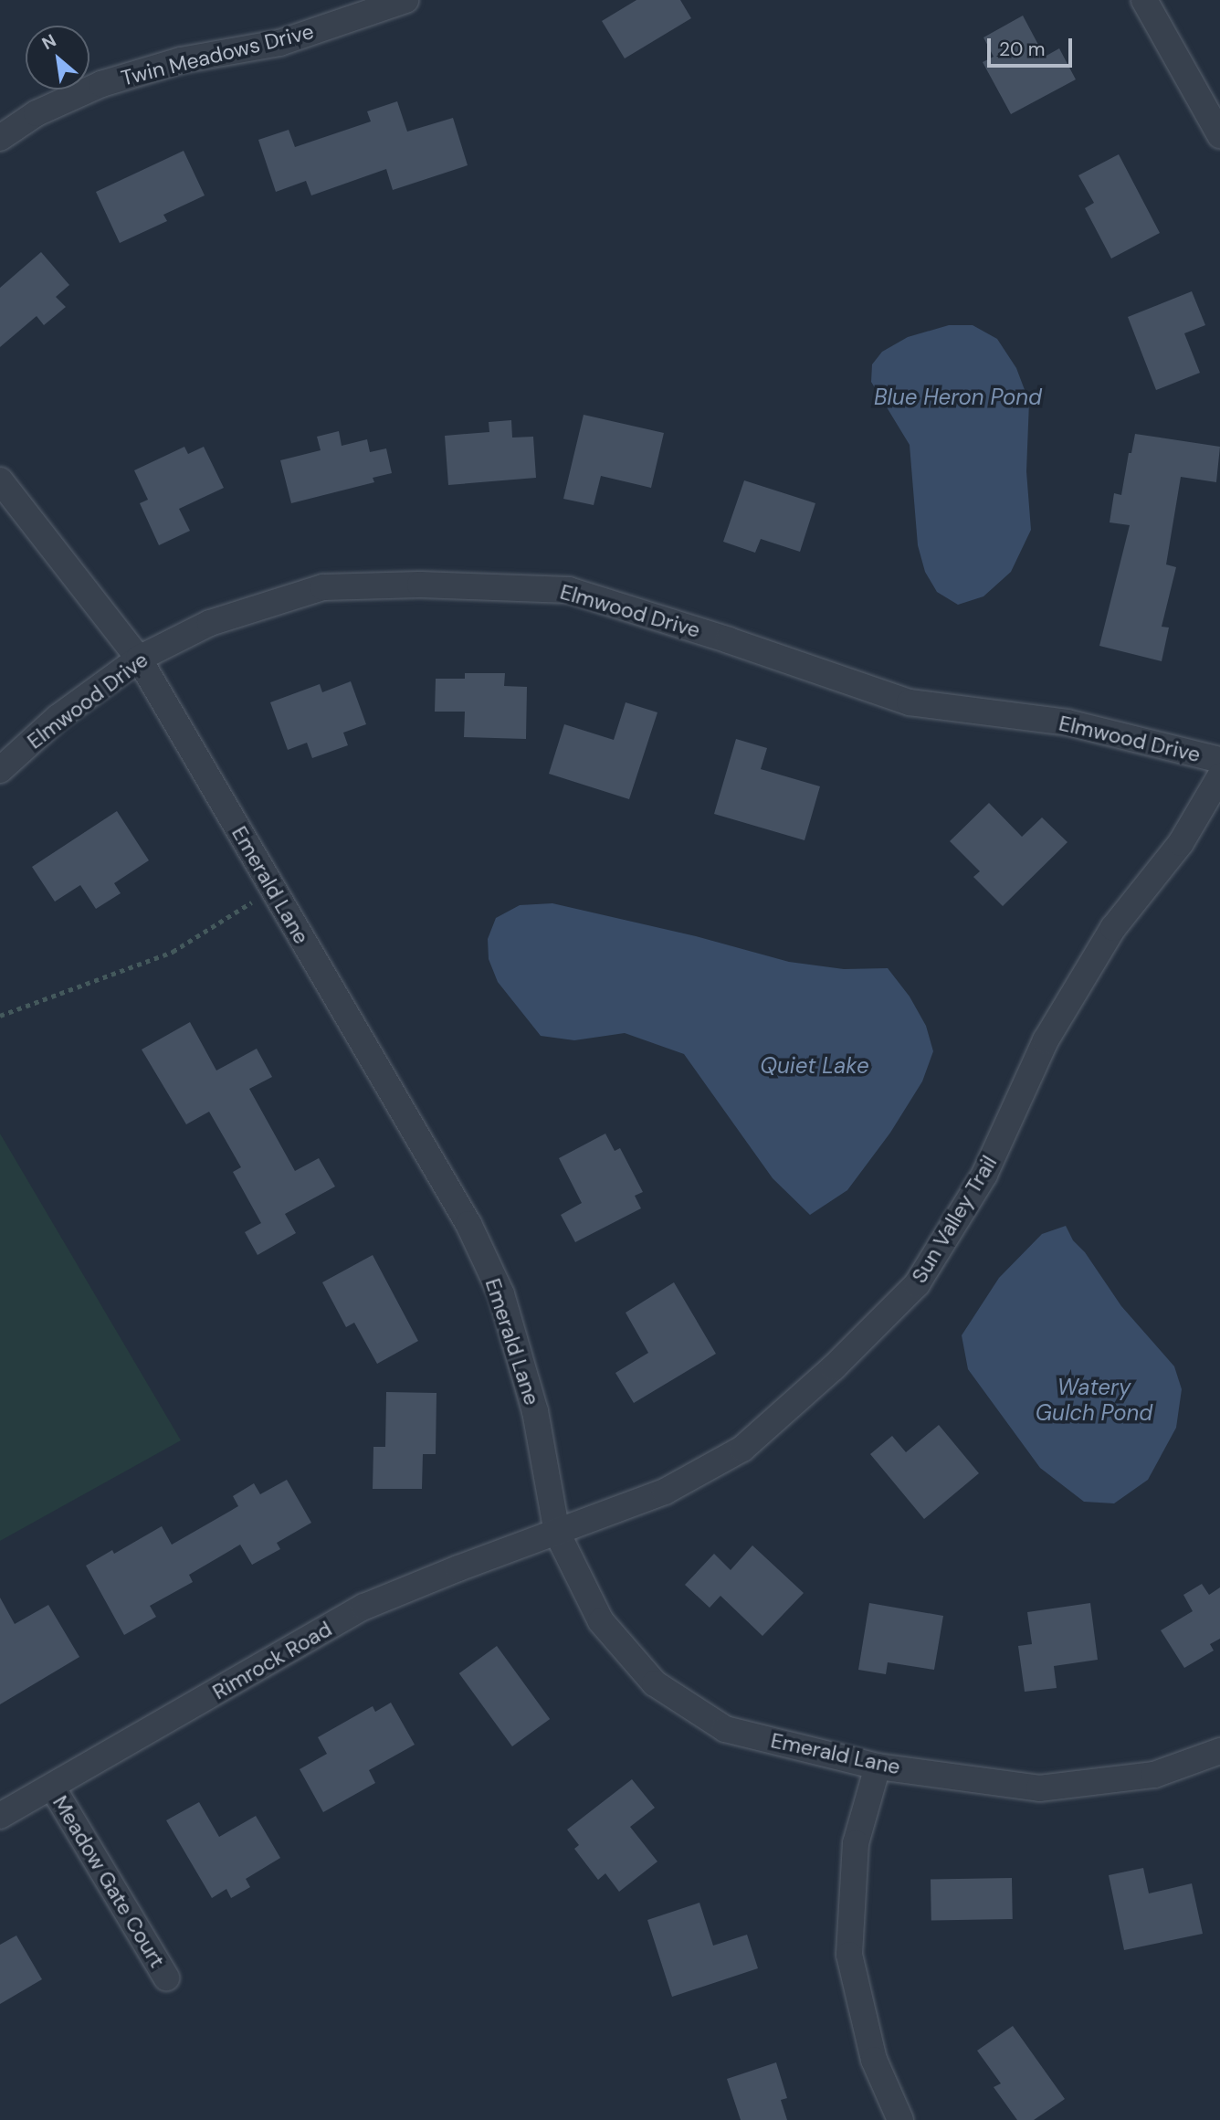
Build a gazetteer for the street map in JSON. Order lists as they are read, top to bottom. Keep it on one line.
{"streets":{"street":["Twin Meadows Drive","Elmwood Drive","Emerald Lane","Sun Valley Trail","Rimrock Road","Meadow Gate Court"]},"crossings":[["Elmwood Drive","Emerald Lane"],["Emerald Lane","Sun Valley Trail"],["Emerald Lane","Rimrock Road"],["Sun Valley Trail","Rimrock Road"],["Rimrock Road","Meadow Gate Court"]],"water":["Blue Heron Pond","Quiet Lake","Watery Gulch Pond"],"scale_bar":"20 m","north":"top left"}
